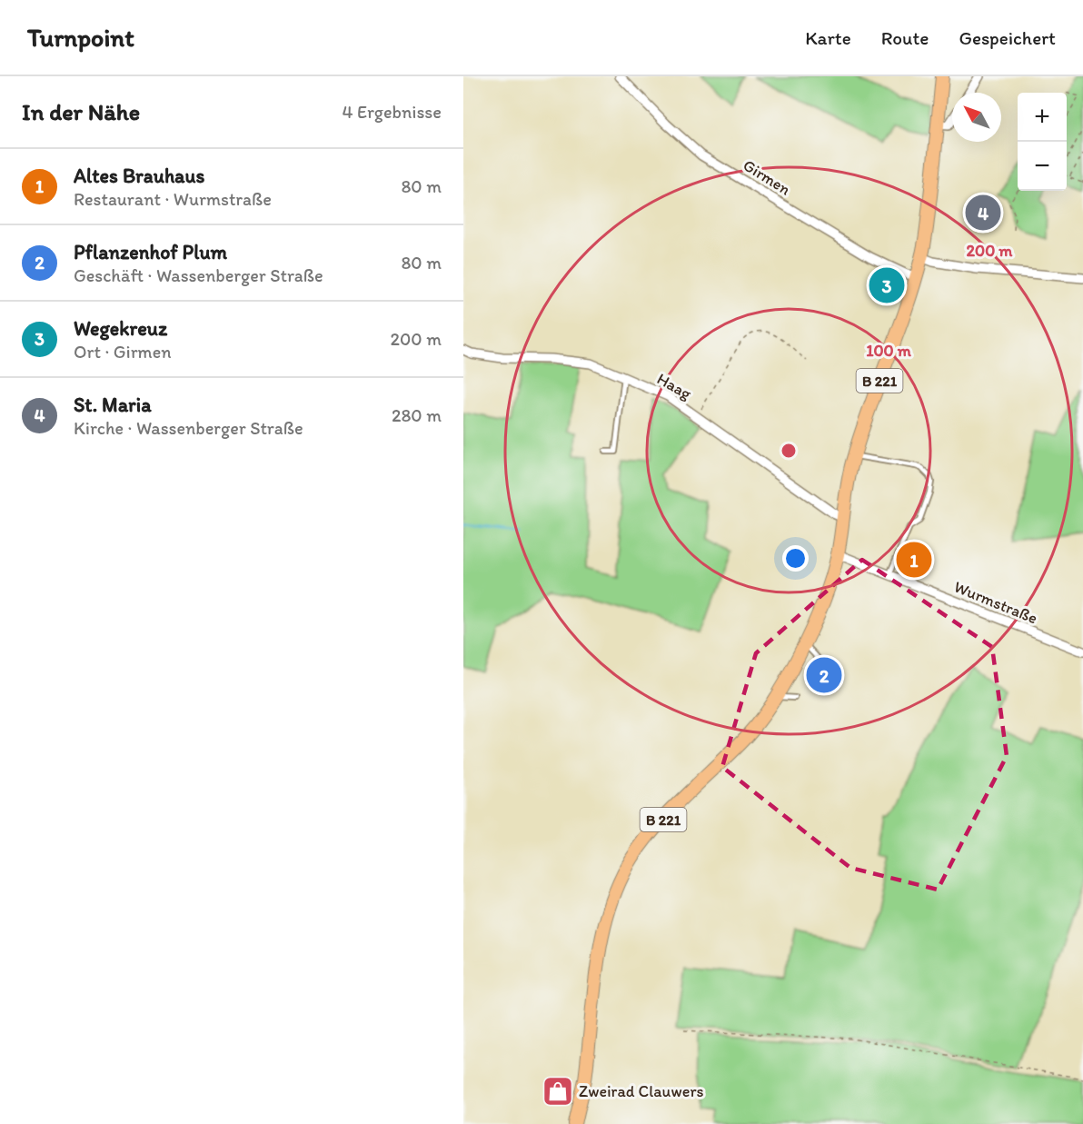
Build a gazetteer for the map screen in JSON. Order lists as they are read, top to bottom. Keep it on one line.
{"streets":{"main road":["B 221"],"street":["Girmen","Haag","Wurmstraße"]},"crossings":[["Girmen","B 221"],["B 221","Haag"],["B 221","Wurmstraße"]],"places":{"shop":["Zweirad Clauwers"]},"north":"top left","page":{"header":"Turnpoint","nav":["Karte","Route","Gespeichert"],"heading":["In der Nähe","4 Ergebnisse"],"map_buttons":["+","−"],"list":[{"mark":"1","name":"Altes Brauhaus","note":"Restaurant · Wurmstraße","value":"80 m"},{"mark":"2","name":"Pflanzenhof Plum","note":"Geschäft · Wassenberger Straße","value":"80 m"},{"mark":"3","name":"Wegekreuz","note":"Ort · Girmen","value":"200 m"},{"mark":"4","name":"St. Maria","note":"Kirche · Wassenberger Straße","value":"280 m"}],"pins":["4","3","1","2"]},"rings":["200 m","100 m"]}
